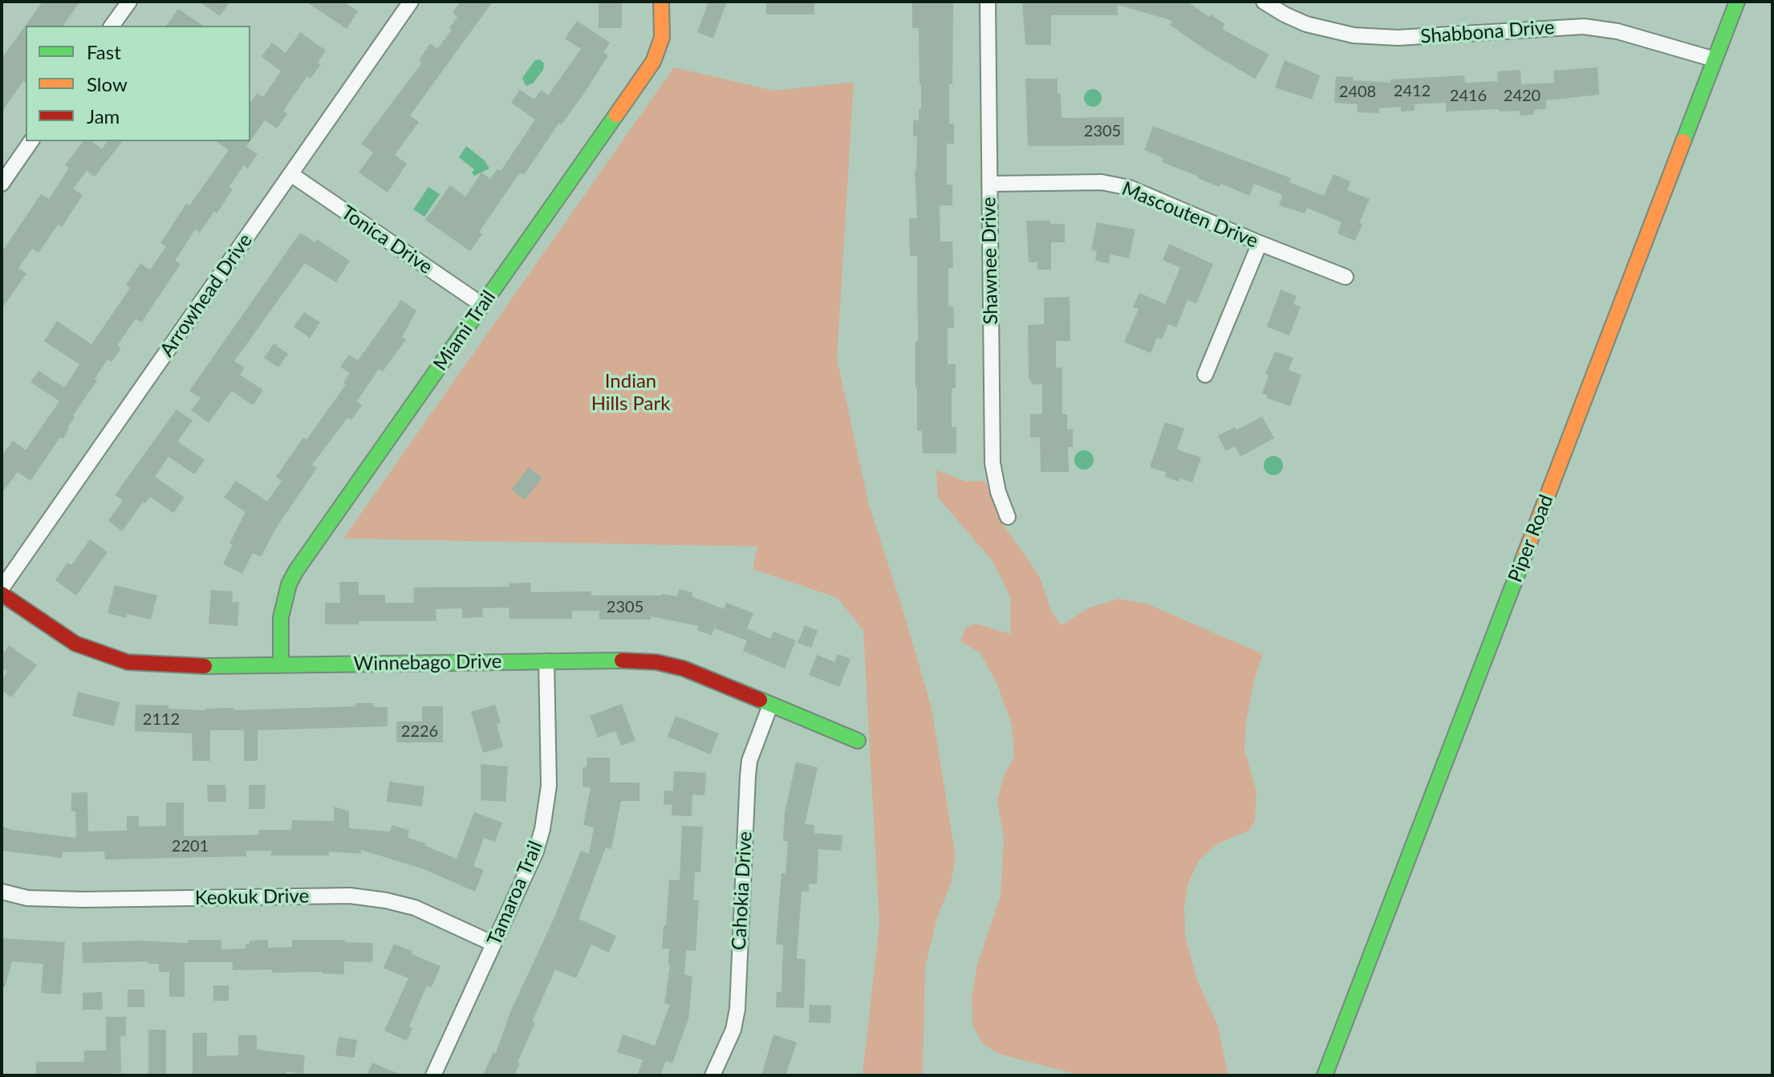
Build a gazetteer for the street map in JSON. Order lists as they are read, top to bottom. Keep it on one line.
{"streets":{"street":["Shabbona Drive","Mascouten Drive","Tonica Drive","Shawnee Drive","Arrowhead Drive","Miami Trail","Piper Road","Winnebago Drive","Cahokia Drive","Tamaroa Trail","Keokuk Drive"]},"crossings":[["Shabbona Drive","Piper Road"],["Mascouten Drive","Shawnee Drive"],["Tonica Drive","Arrowhead Drive"],["Tonica Drive","Miami Trail"],["Miami Trail","Winnebago Drive"],["Winnebago Drive","Cahokia Drive"],["Winnebago Drive","Tamaroa Trail"],["Tamaroa Trail","Keokuk Drive"]],"parks":["Indian Hills Park"],"house_numbers":["2412","2408","2416","2420","2305","2305","2112","2226","2201"],"legend":["Fast","Slow","Jam"]}
